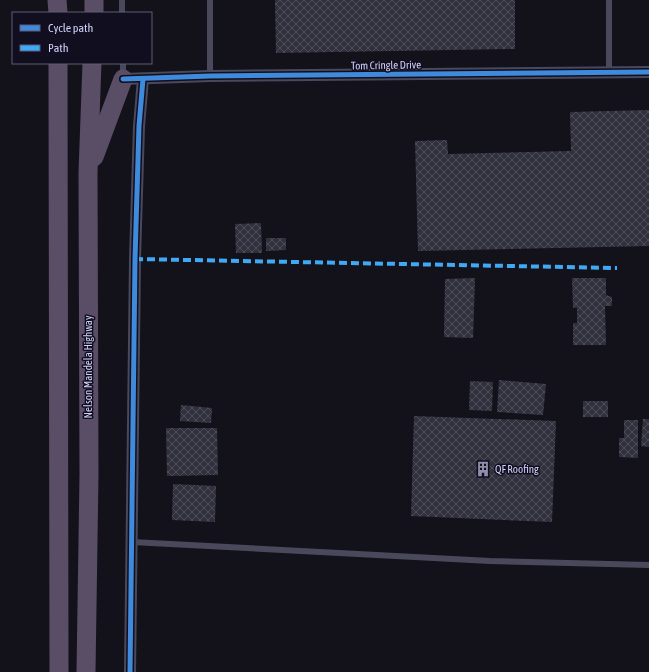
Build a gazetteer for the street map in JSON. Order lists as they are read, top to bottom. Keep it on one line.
{"streets":{"highway":["Nelson Mandela Highway"],"street":["Tom Cringle Drive"]},"places":{"building":["QF Roofing"]},"legend":["Cycle path","Path"]}
